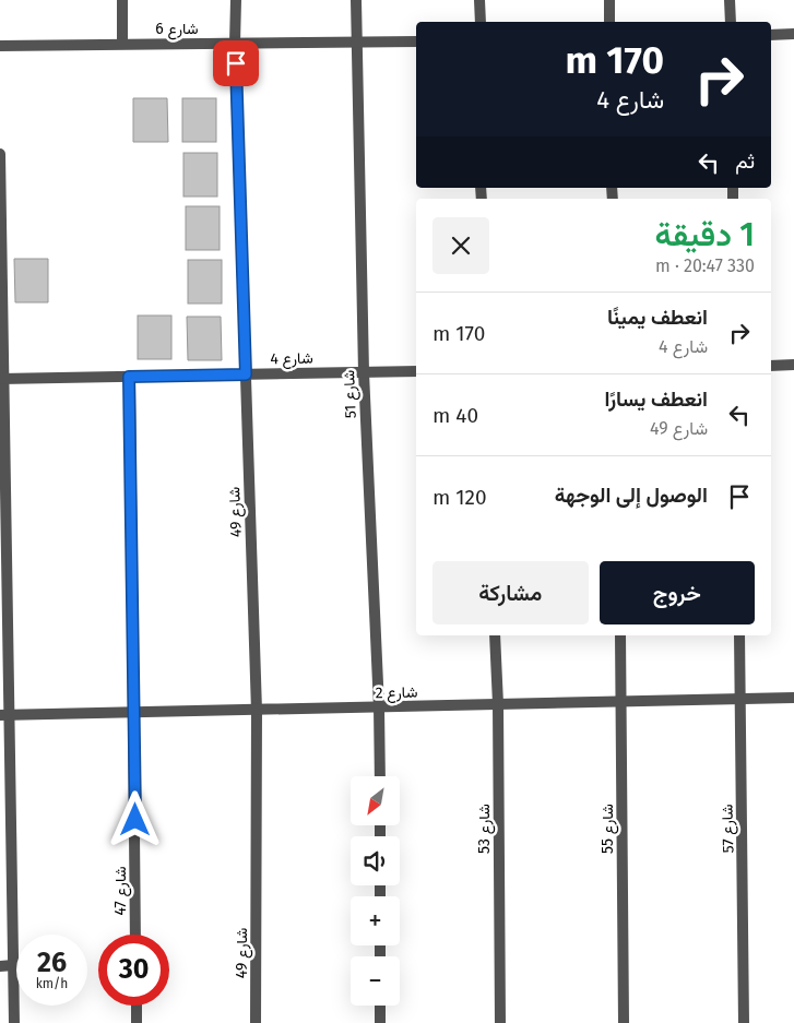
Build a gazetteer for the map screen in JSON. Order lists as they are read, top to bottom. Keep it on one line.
{"streets":{"street":["شارع 6","شارع 4","شارع 51","شارع 49","شارع 2","شارع 53","شارع 55","شارع 57","شارع 47"]},"crossings":[["شارع 6","شارع 51"],["شارع 6","شارع 49"],["شارع 4","شارع 51"],["شارع 4","شارع 49"],["شارع 4","شارع 47"],["شارع 51","شارع 2"],["شارع 49","شارع 2"],["شارع 2","شارع 53"],["شارع 2","شارع 55"],["شارع 2","شارع 57"],["شارع 2","شارع 47"]],"north":"bottom left","page":{"turn":["170 m","شارع 4"],"then":"ثم","heading":["1 دقيقة","330 m · 20:47"],"list":[{"name":"انعطف يمينًا","note":"شارع 4","value":"170 m"},{"name":"انعطف يسارًا","note":"شارع 49","value":"40 m"},{"name":"الوصول إلى الوجهة","value":"120 m"}],"buttons":["خروج","مشاركة"],"map_buttons":["+","−"],"speed":"26 km/h","limit":"30"}}
